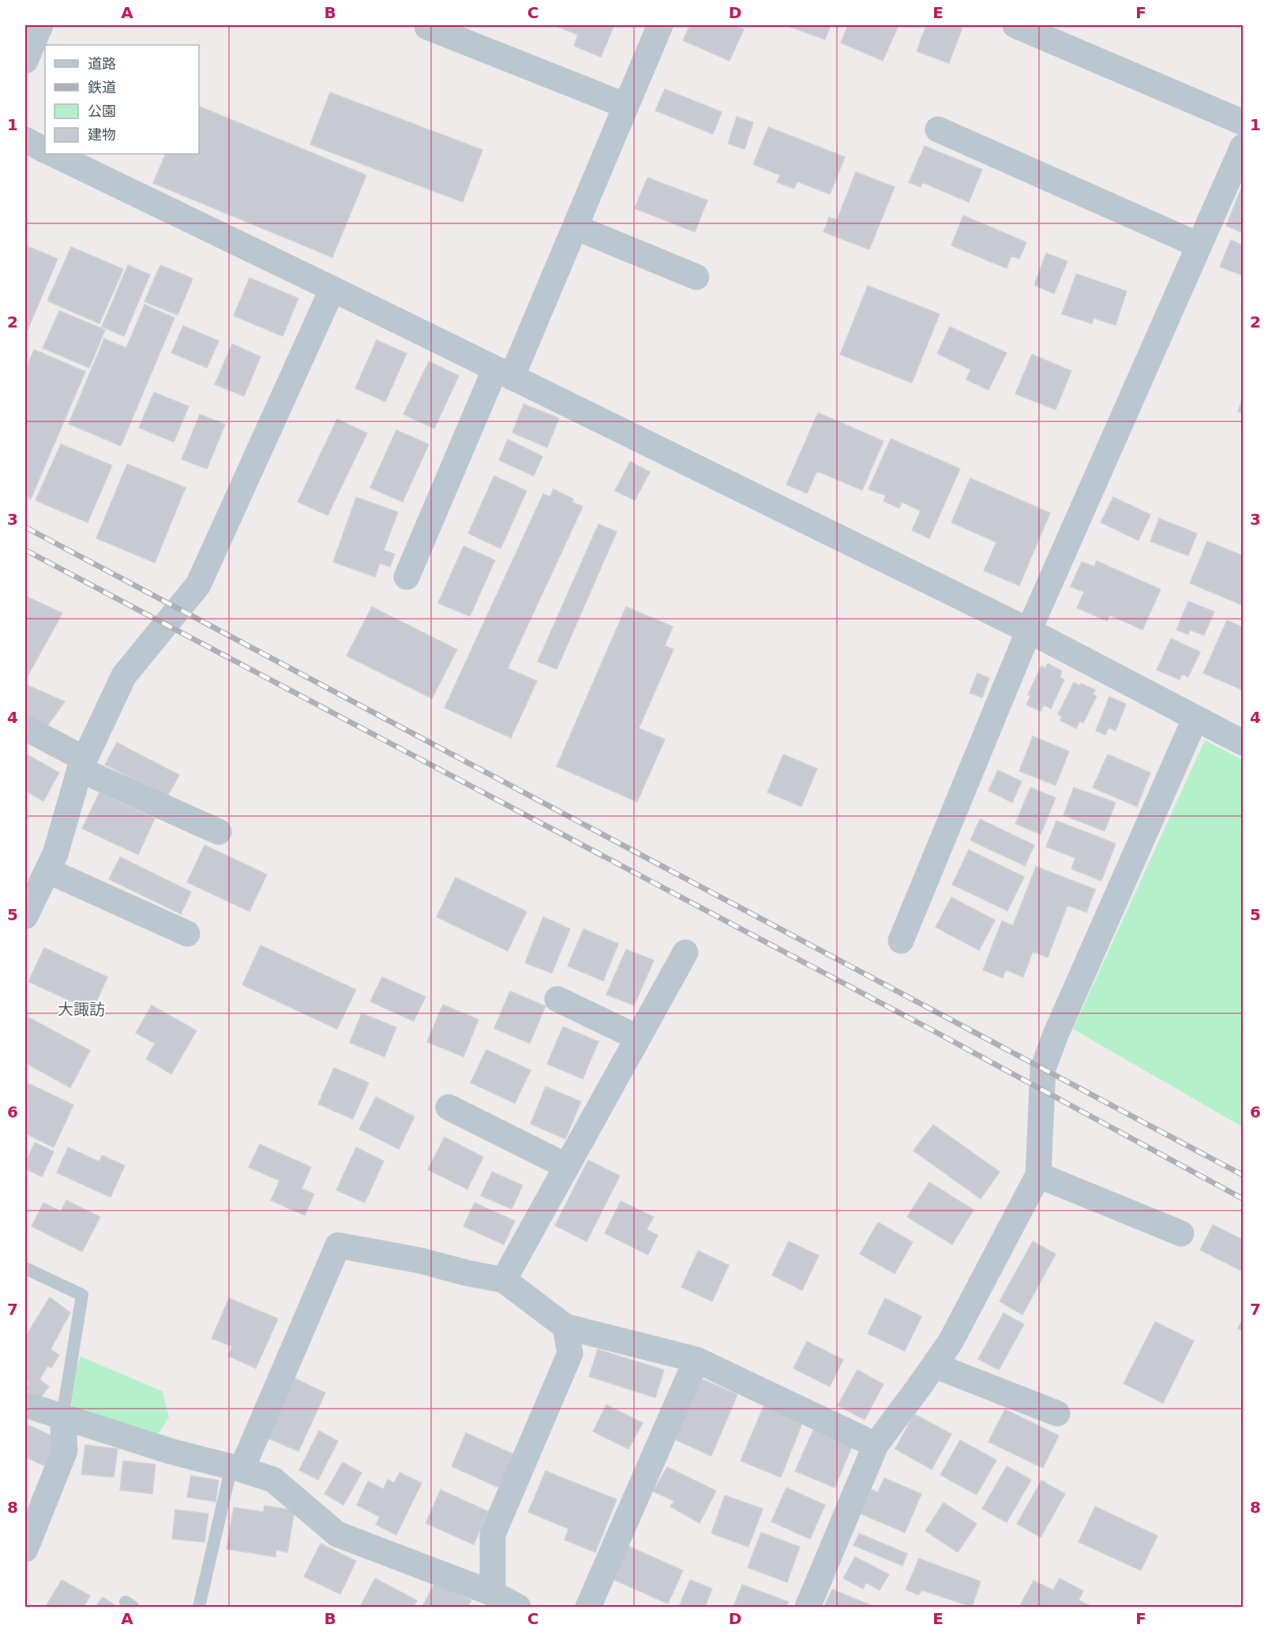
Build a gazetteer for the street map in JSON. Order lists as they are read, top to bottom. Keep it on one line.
{"districts":["大諏訪"],"legend":["道路","鉄道","公園","建物"],"grid":{"columns":["A","B","C","D","E","F"],"rows":["1","2","3","4","5","6","7","8"]}}
